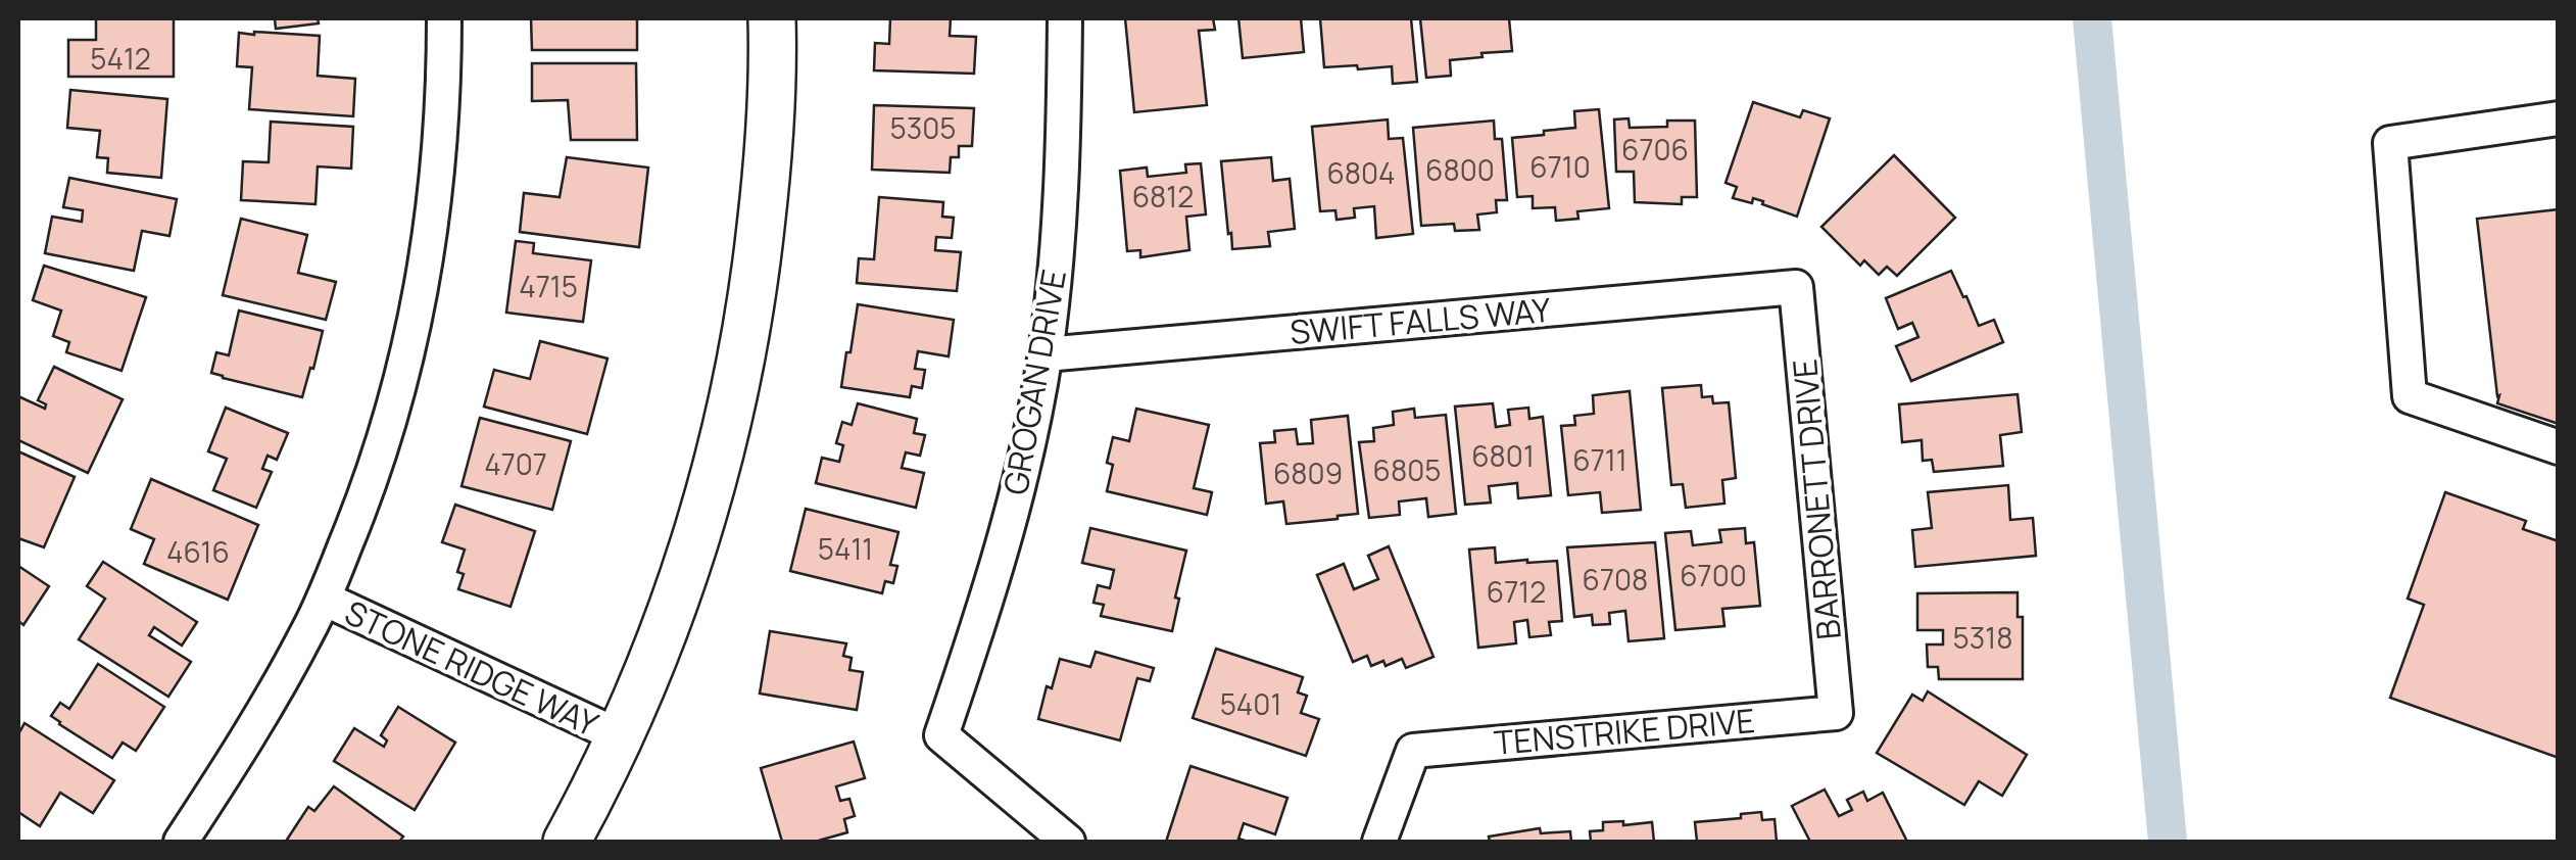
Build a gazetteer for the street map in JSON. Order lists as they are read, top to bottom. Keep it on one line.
{"streets":{"street":["SWIFT FALLS WAY","GROGAN DRIVE","BARRONETT DRIVE","STONE RIDGE WAY","TENSTRIKE DRIVE"]},"crossings":[["SWIFT FALLS WAY","GROGAN DRIVE"],["SWIFT FALLS WAY","BARRONETT DRIVE"],["BARRONETT DRIVE","TENSTRIKE DRIVE"]],"house_numbers":["5412","5305","6706","6710","6800","6804","6812","4715","6801","6711","4707","6805","6809","5411","4616","6700","6708","6712","5318","5401"]}
